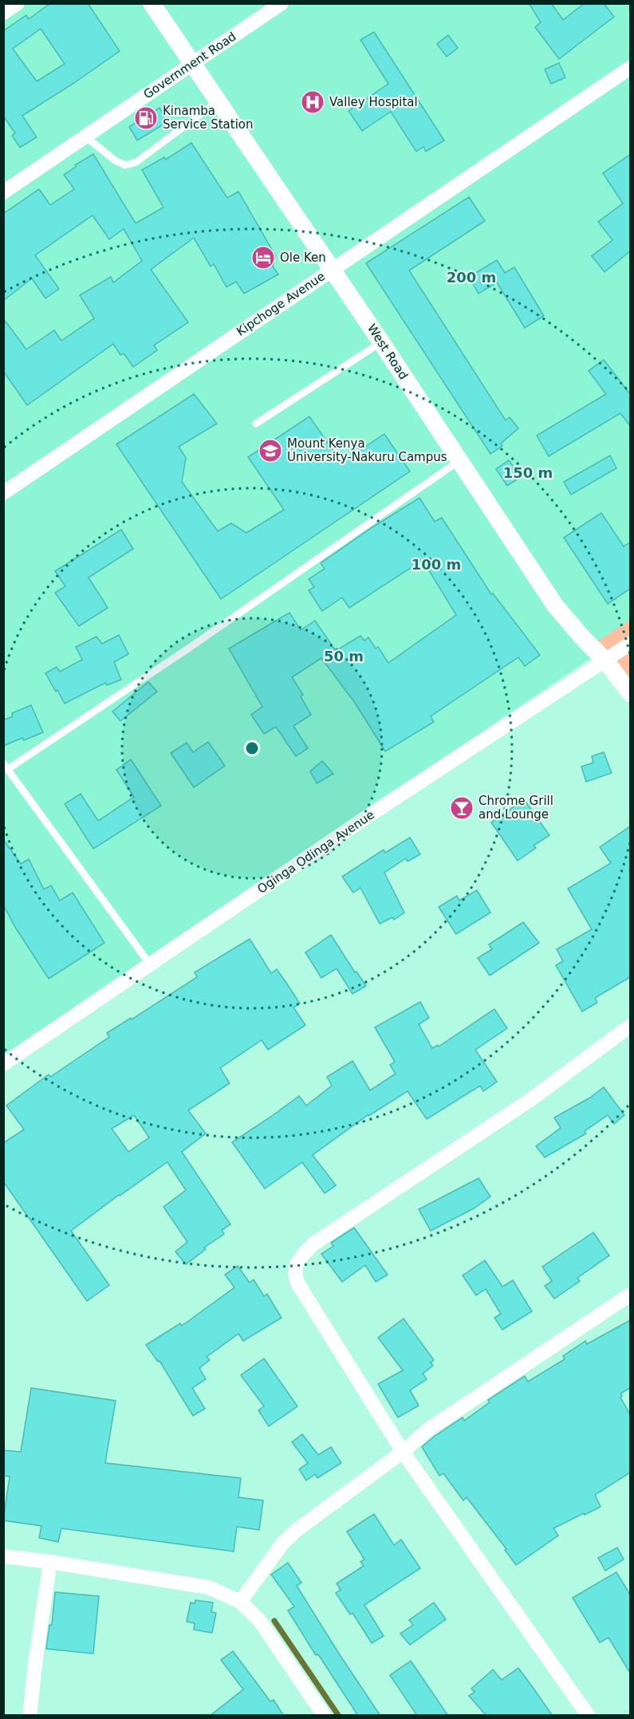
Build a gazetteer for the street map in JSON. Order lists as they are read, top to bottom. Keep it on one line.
{"streets":{"street":["Government Road","Kipchoge Avenue","West Road","Oginga Odinga Avenue"]},"crossings":[["Government Road","West Road"],["Kipchoge Avenue","West Road"],["West Road","Oginga Odinga Avenue"]],"places":{"hospital":["Valley Hospital"],"fuel station":["Kinamba Service Station"],"hotel":["Ole Ken"],"school or university":["Mount Kenya University-Nakuru Campus"],"bar":["Chrome Grill and Lounge"]},"rings":["200 m","150 m","100 m","50 m"]}
